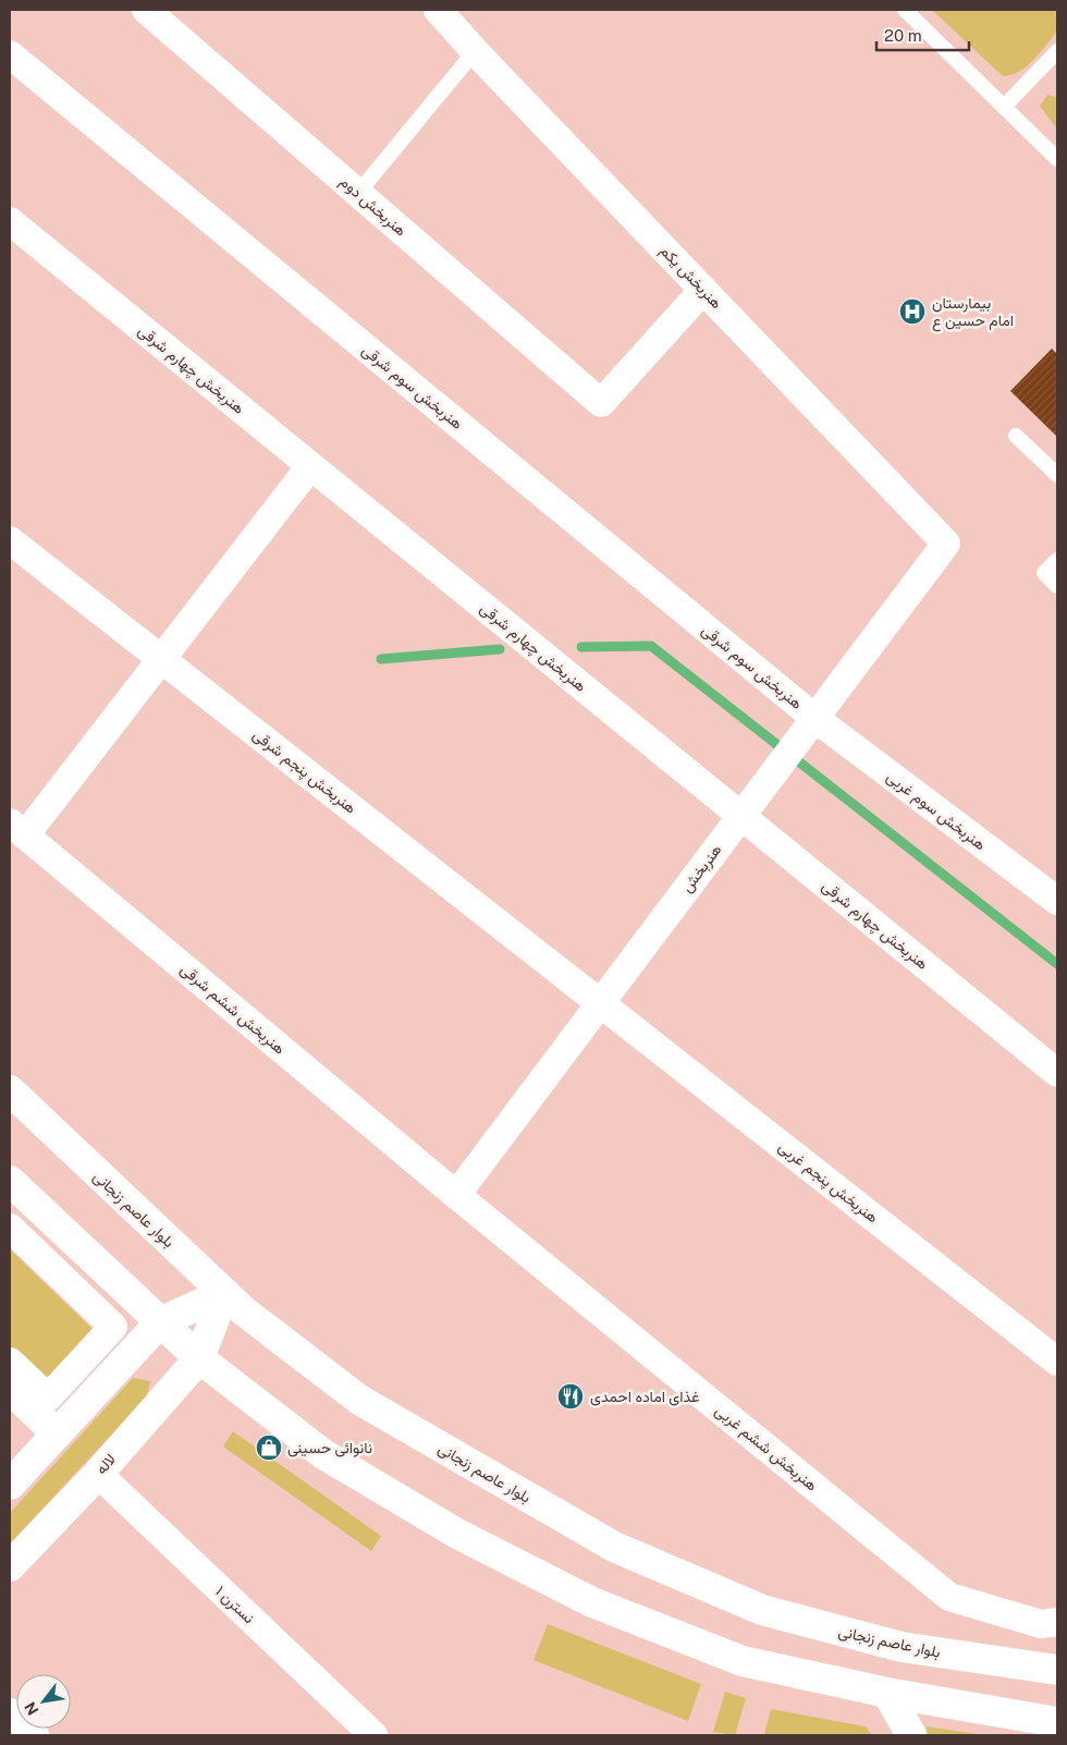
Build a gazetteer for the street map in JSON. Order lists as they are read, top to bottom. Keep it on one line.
{"streets":{"main road":["بلوار عاصم زنجانی","لاله"],"street":["هنربخش دوم","هنربخش یکم","هنربخش چهارم شرقی","هنربخش سوم شرقی","هنربخش پنجم شرقی","هنربخش سوم غربی","هنربخش","هنربخش ششم شرقی","هنربخش پنجم غربی","هنربخش ششم غربی","نسترن ۱"]},"crossings":[["هنربخش دوم","هنربخش یکم"],["هنربخش یکم","هنربخش"],["هنربخش چهارم شرقی","هنربخش"],["هنربخش سوم شرقی","هنربخش سوم غربی"],["هنربخش سوم شرقی","هنربخش"],["هنربخش پنجم شرقی","هنربخش"],["هنربخش پنجم شرقی","هنربخش پنجم غربی"],["هنربخش سوم غربی","هنربخش"],["هنربخش","هنربخش ششم شرقی"],["هنربخش","هنربخش پنجم غربی"],["هنربخش","هنربخش ششم غربی"],["هنربخش ششم شرقی","هنربخش ششم غربی"],["لاله","نسترن ۱"]],"places":{"hospital":["بیمارستان امام حسین ع"],"restaurant":["غذای اماده احمدی"],"shop":["نانوائی حسینی"]},"scale_bar":"20 m","north":"bottom left"}
